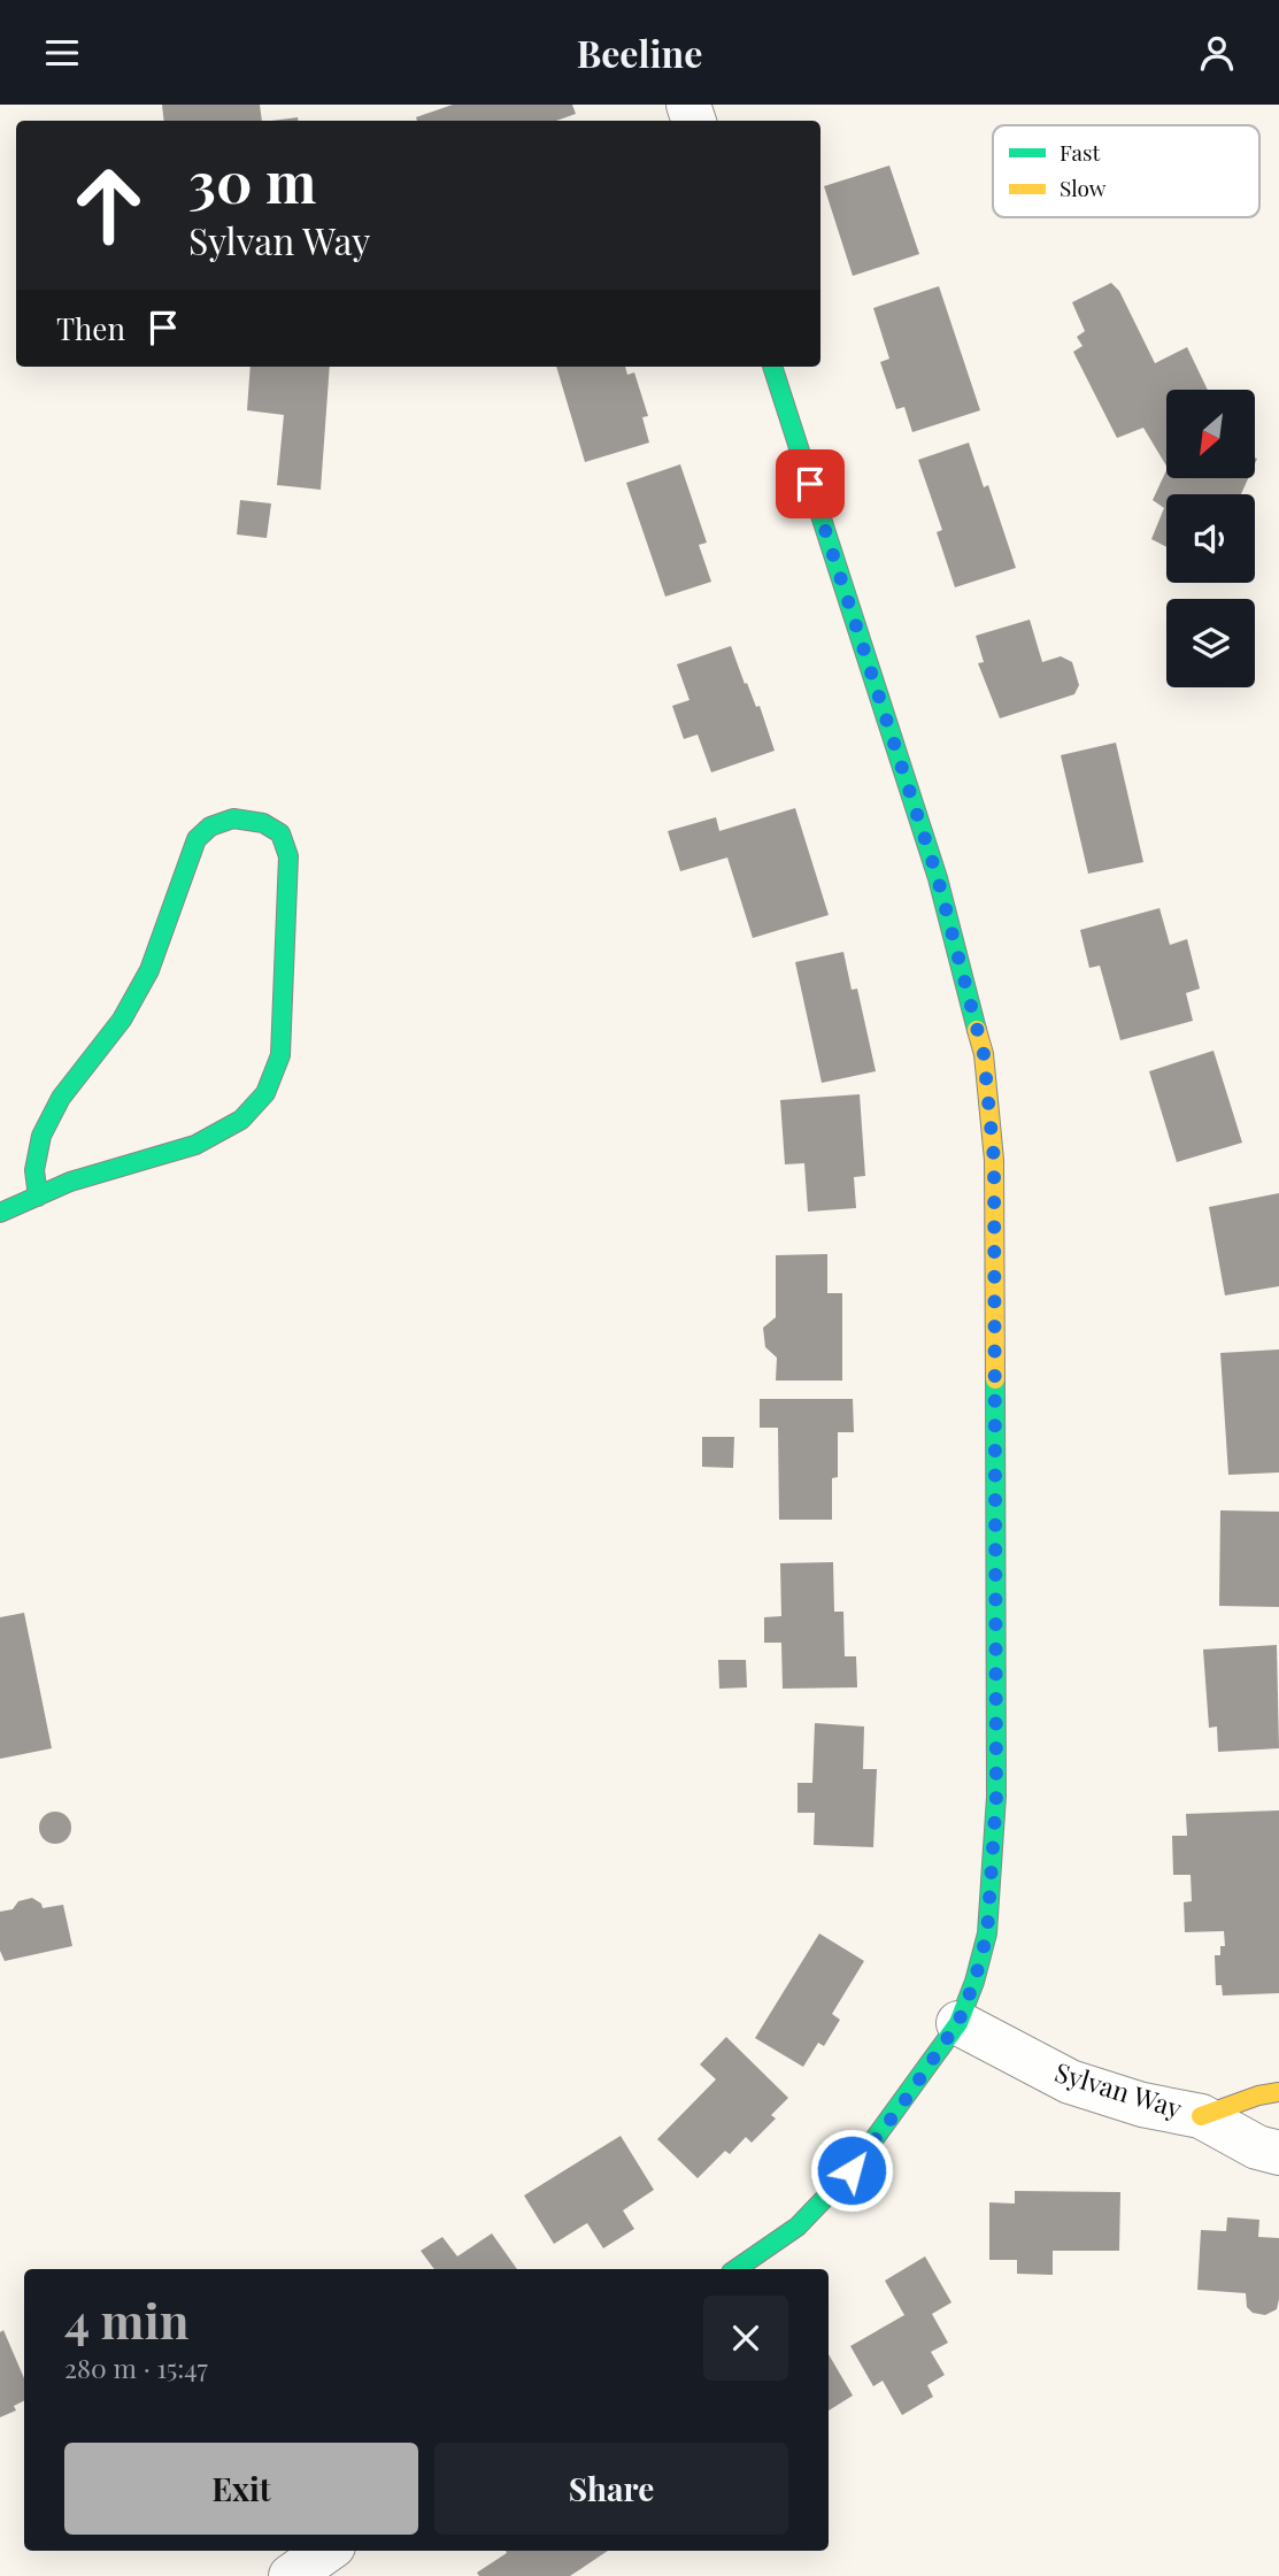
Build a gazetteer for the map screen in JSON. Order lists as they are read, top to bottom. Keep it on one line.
{"streets":{"street":["Sylvan Way"]},"legend":["Fast","Slow"],"north":"bottom left","page":{"header":"Beeline","turn":["30 m","Sylvan Way"],"then":"Then","heading":["4 min","280 m · 15:47"],"buttons":["Exit","Share"]}}
